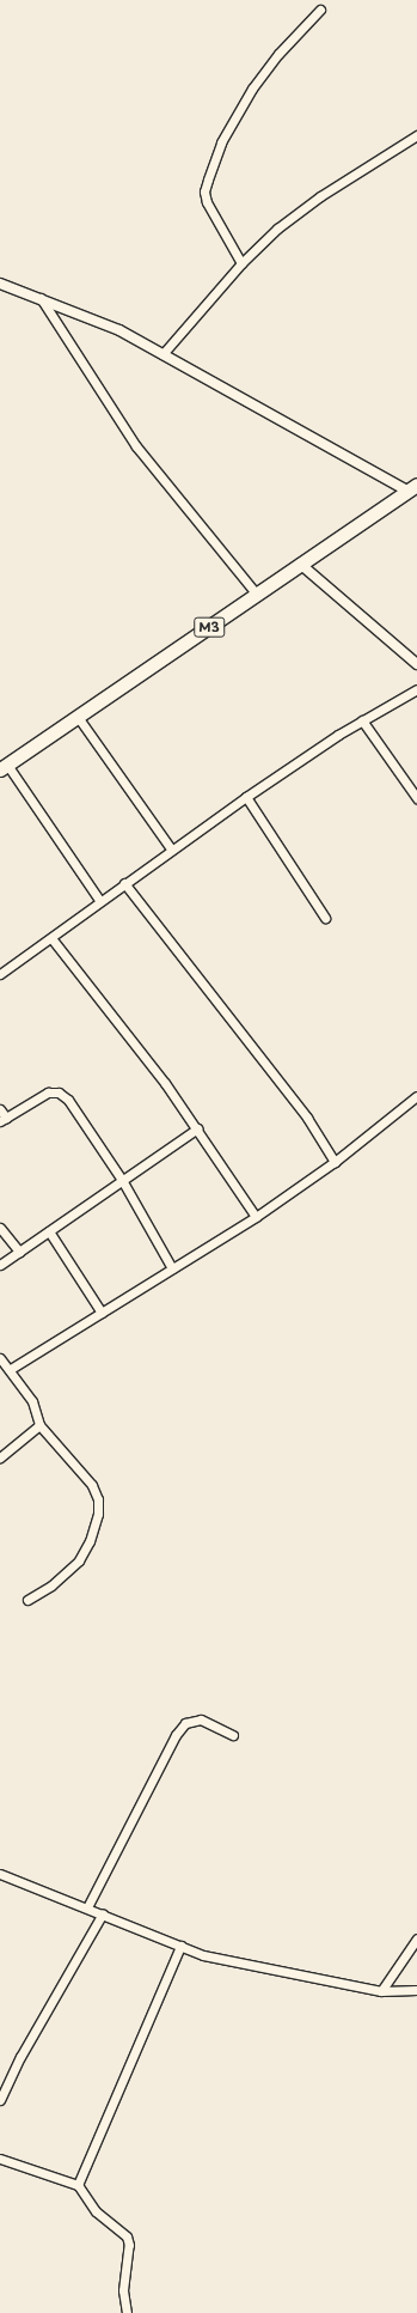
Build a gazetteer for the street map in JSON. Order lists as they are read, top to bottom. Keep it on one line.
{"streets":{"main road":["M3"]}}
